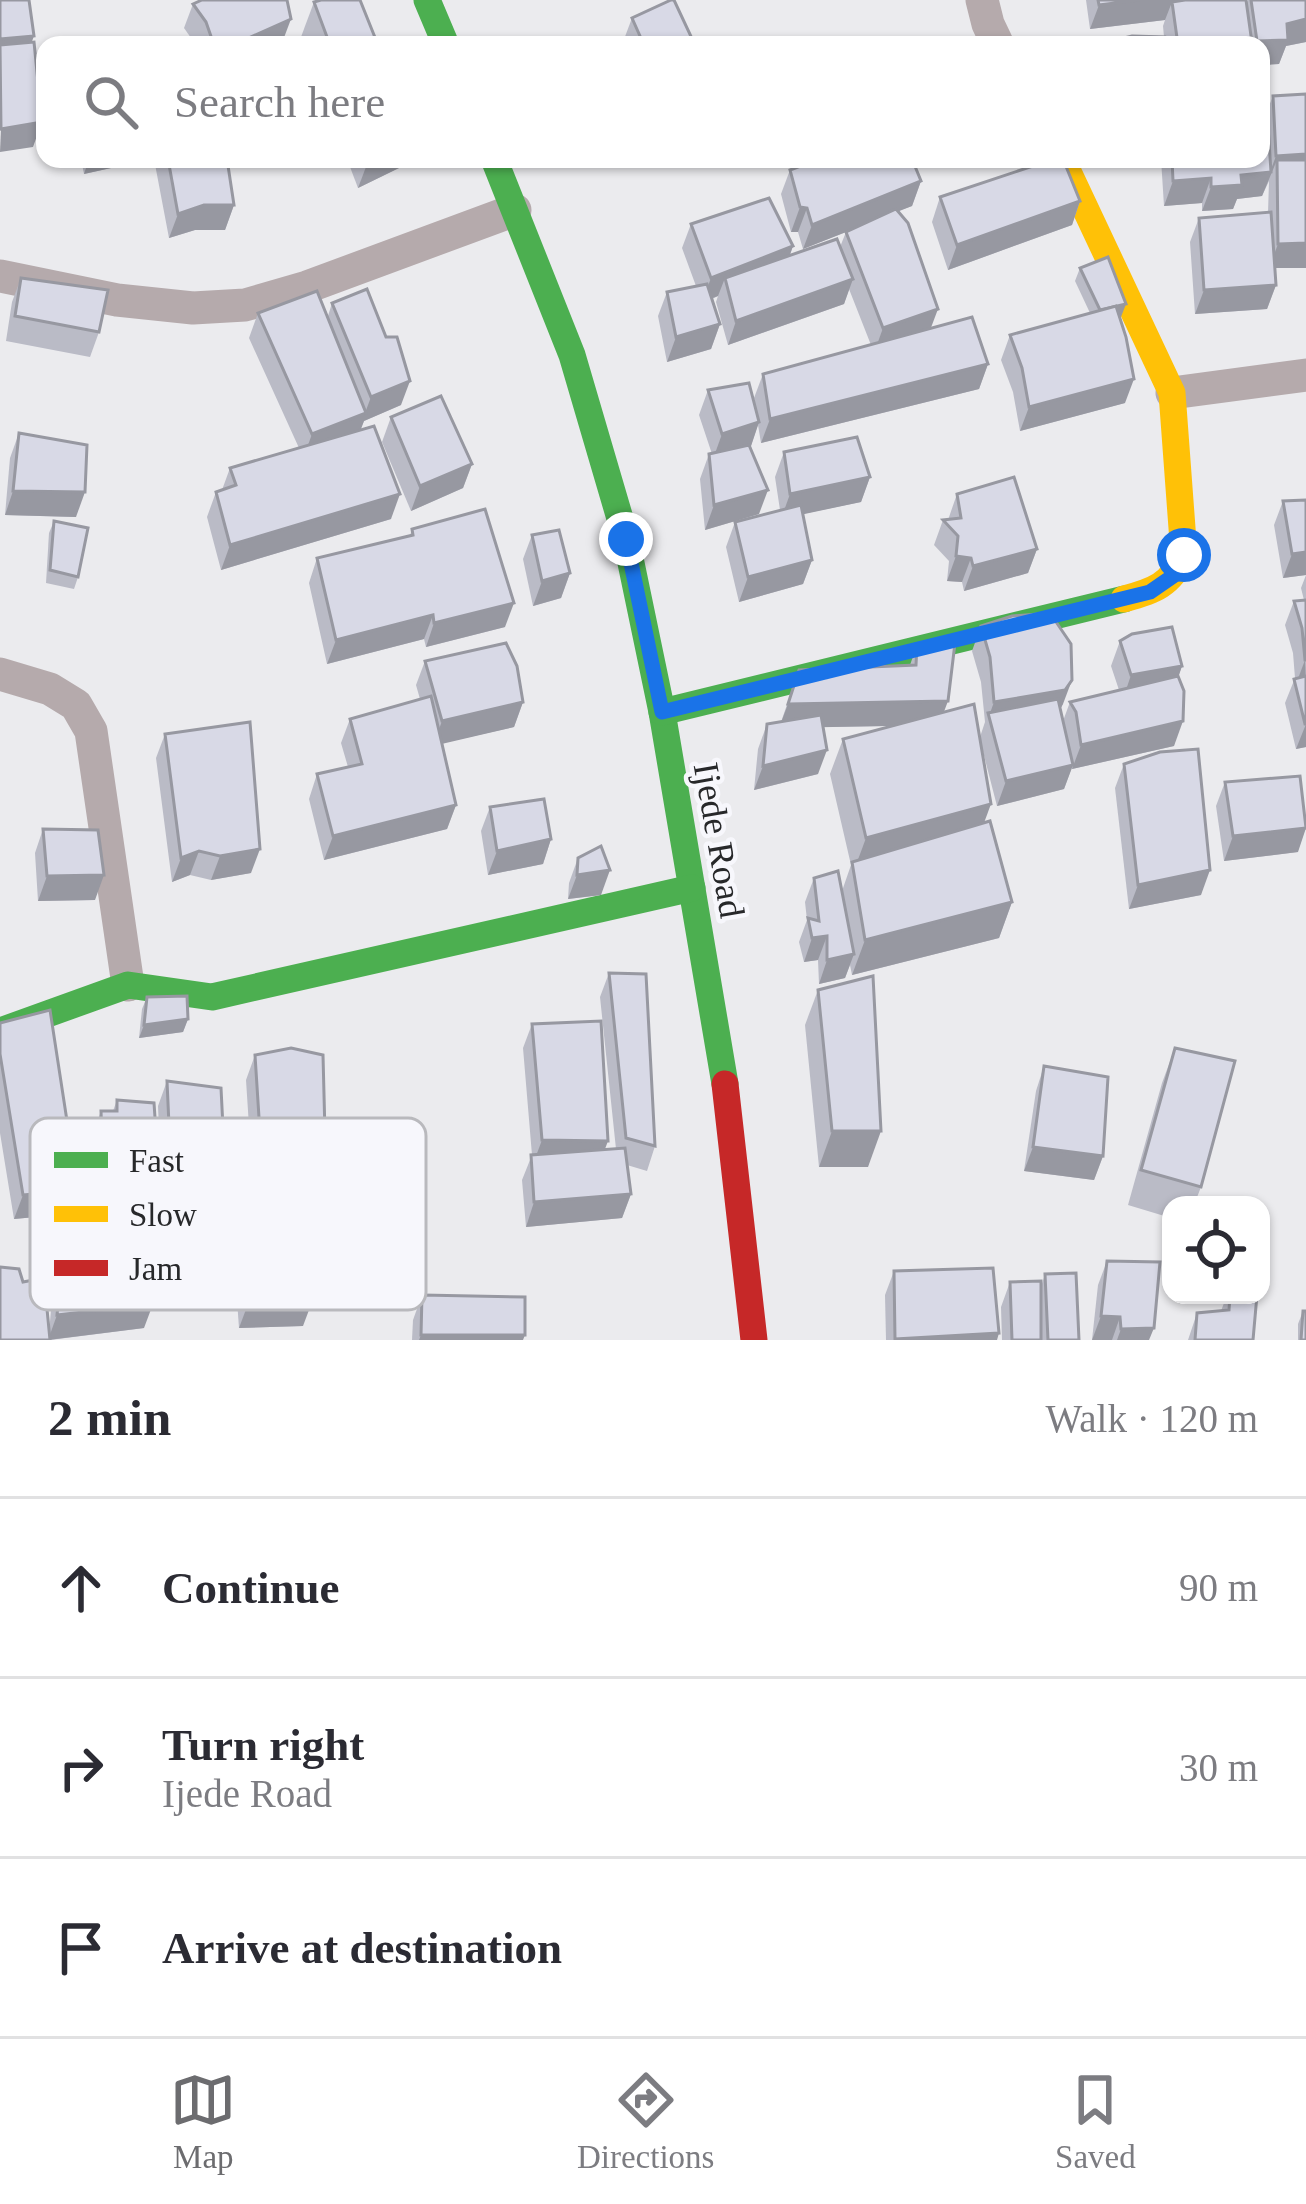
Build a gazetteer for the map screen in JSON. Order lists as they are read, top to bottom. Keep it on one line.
{"streets":{"street":["Ijede Road"]},"legend":["Fast","Slow","Jam"],"page":{"search":"Search here","heading":["2 min","Walk · 120 m"],"list":[["Continue","90 m"],["Turn right","Ijede Road","30 m"],"Arrive at destination"],"nav":["Map","Directions","Saved"]}}
